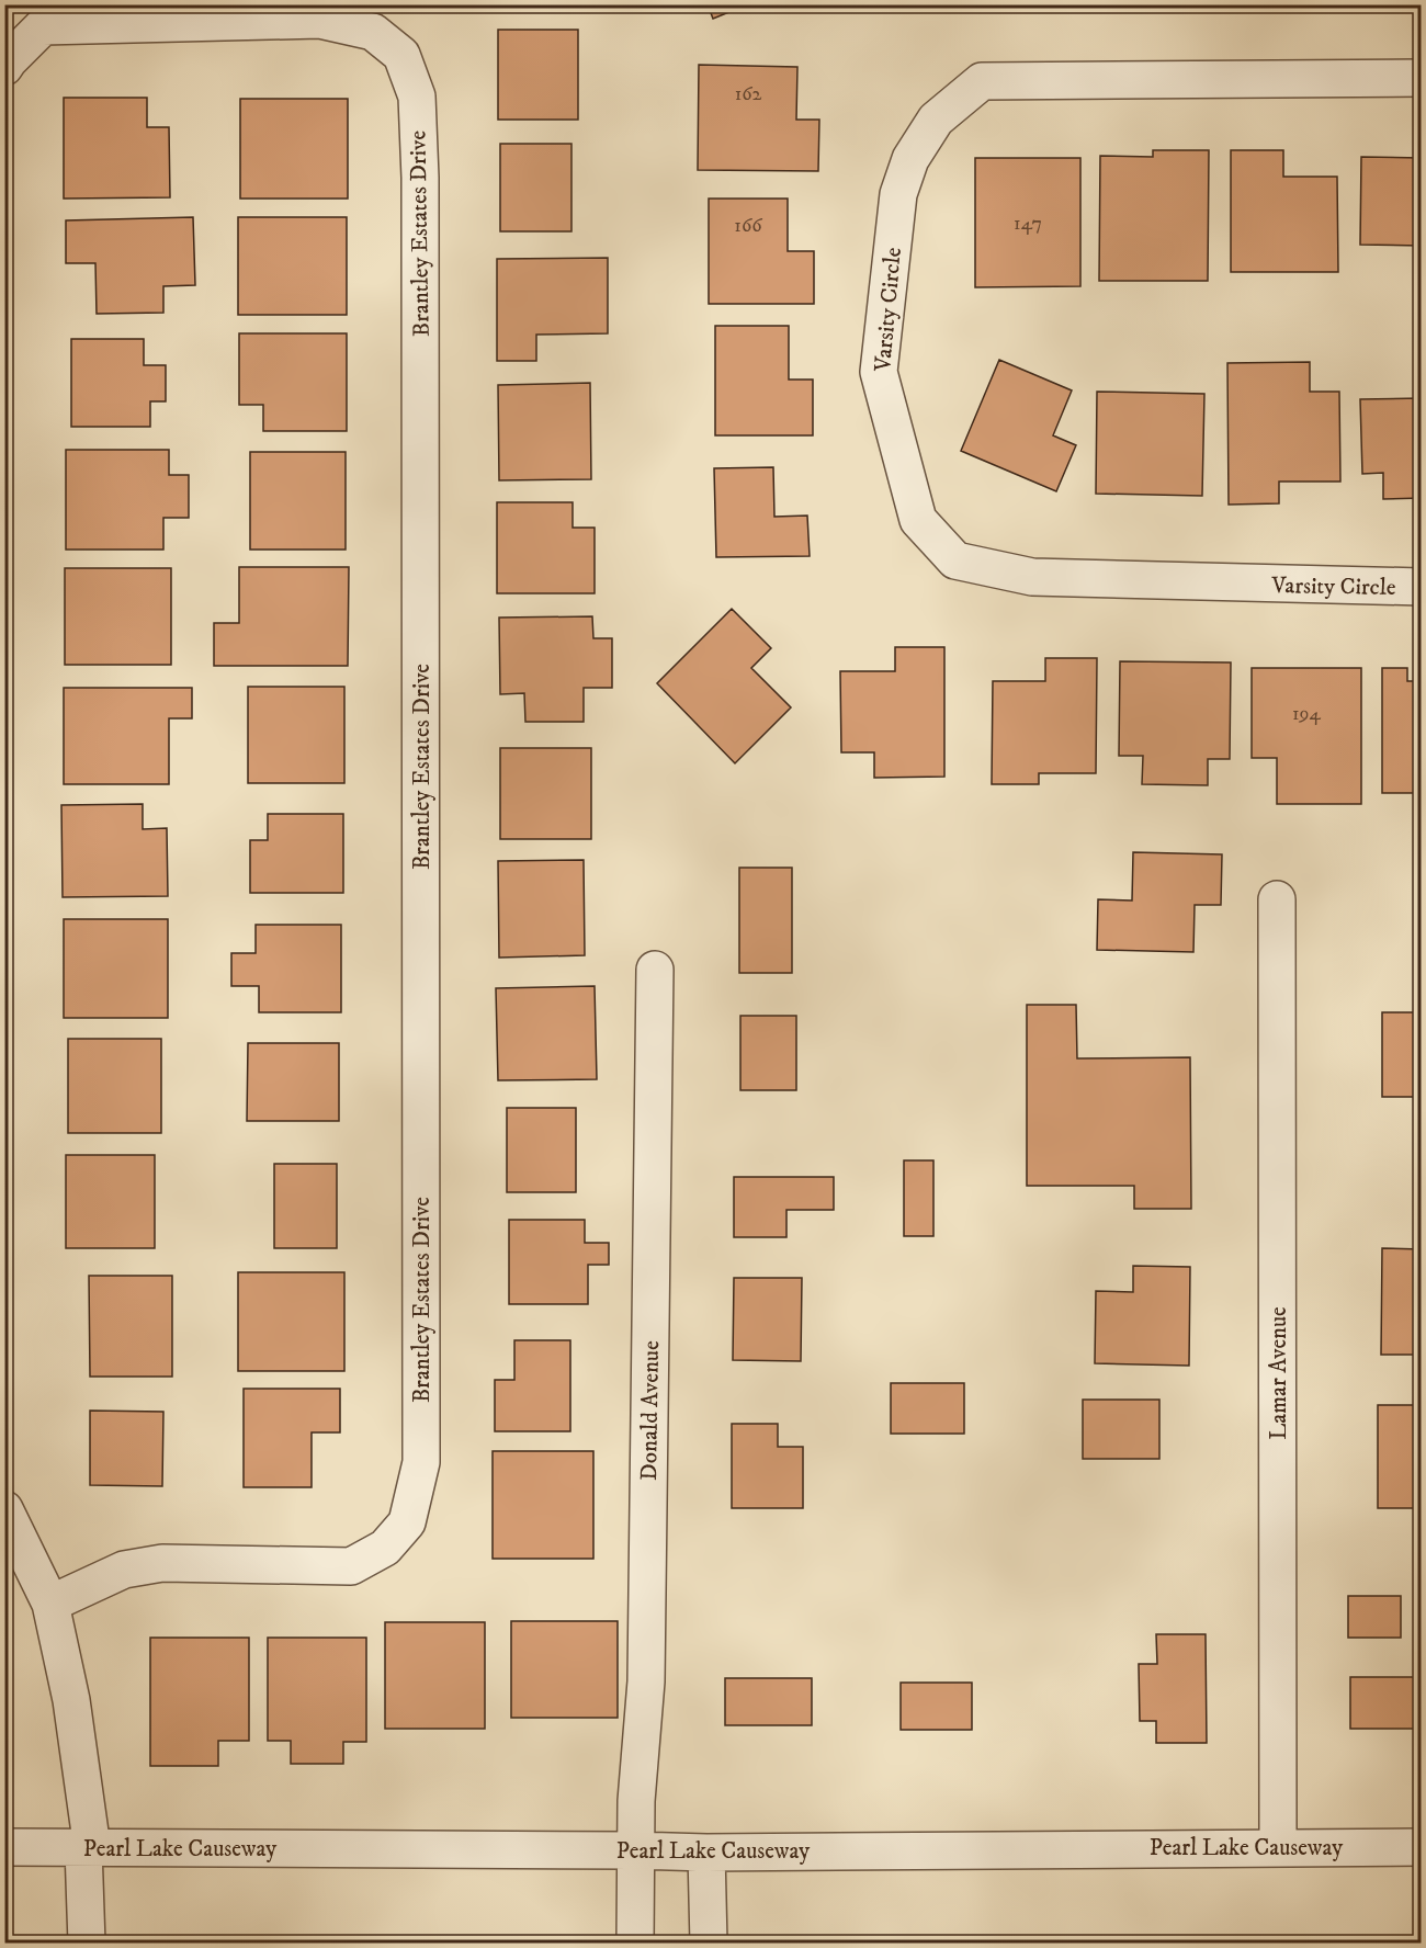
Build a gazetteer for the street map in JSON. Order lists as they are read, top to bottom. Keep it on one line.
{"streets":{"street":["Brantley Estates Drive","Varsity Circle","Lamar Avenue","Donald Avenue","Pearl Lake Causeway"]},"crossings":[["Lamar Avenue","Pearl Lake Causeway"],["Donald Avenue","Pearl Lake Causeway"]],"house_numbers":["162","147","166","194"]}
